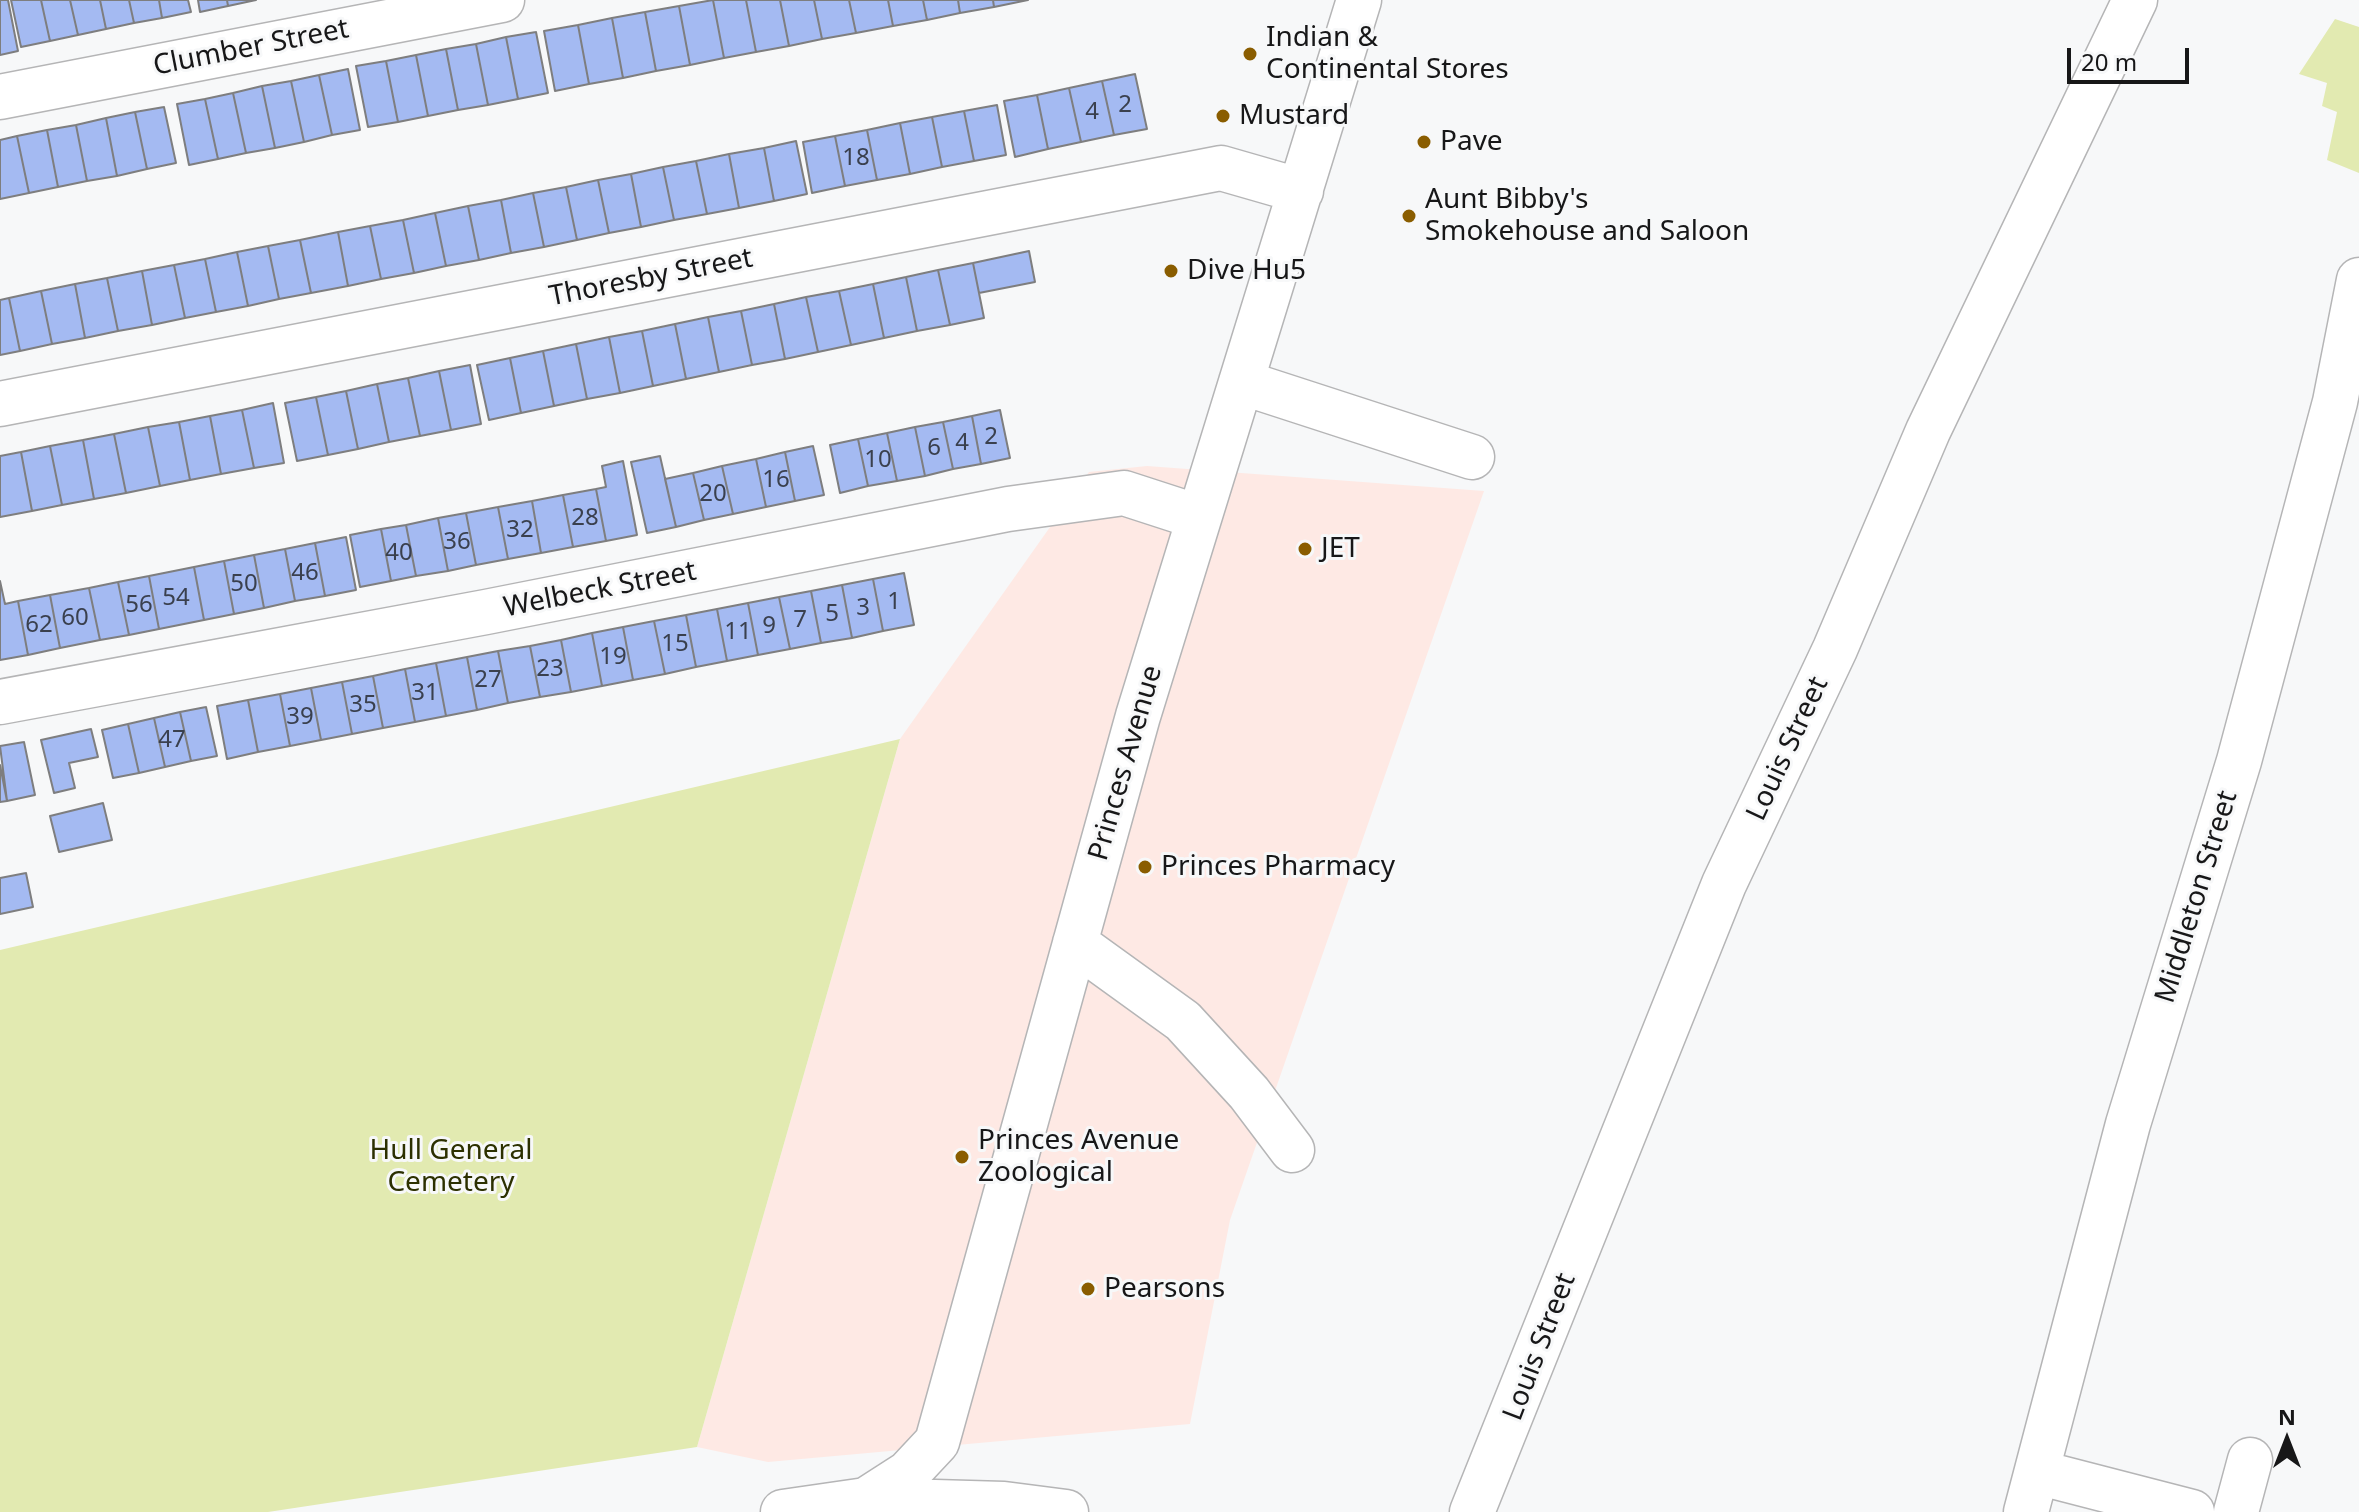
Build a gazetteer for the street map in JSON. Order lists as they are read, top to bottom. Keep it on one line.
{"streets":{"street":["Clumber Street","Thoresby Street","Welbeck Street","Louis Street","Princes Avenue","Middleton Street"]},"crossings":[["Thoresby Street","Princes Avenue"],["Welbeck Street","Princes Avenue"]],"parks":["Hull General Cemetery"],"places":["Indian & Continental Stores","Mustard","Pave","Aunt Bibby's Smokehouse and Saloon","Dive Hu5","JET","Princes Pharmacy","Princes Avenue Zoological","Pearsons"],"house_numbers":["2","4","18","2","4","6","10","16","20","28","32","36","40","46","50","54","1","56","3","5","60","7","62","9","11","15","19","23","27","31","35","39","47"],"scale_bar":"20 m","north":"top"}
